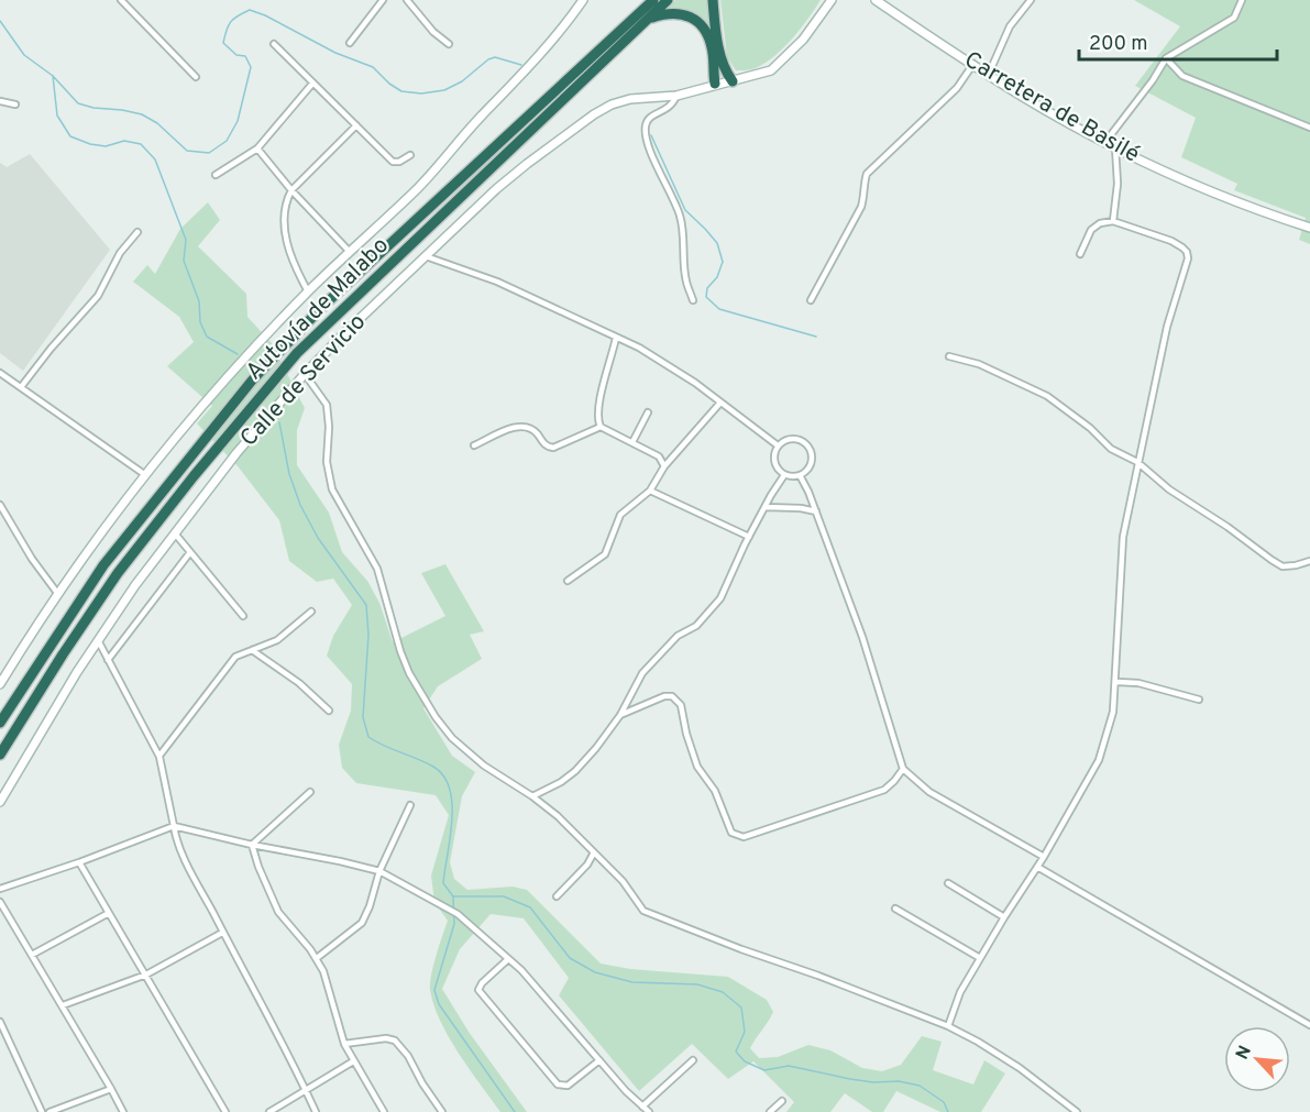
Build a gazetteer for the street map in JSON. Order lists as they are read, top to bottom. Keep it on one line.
{"streets":{"highway":["Autovía de Malabo"],"street":["Carretera de Basilé","Calle de Servicio"]},"scale_bar":"200 m","north":"top left"}
